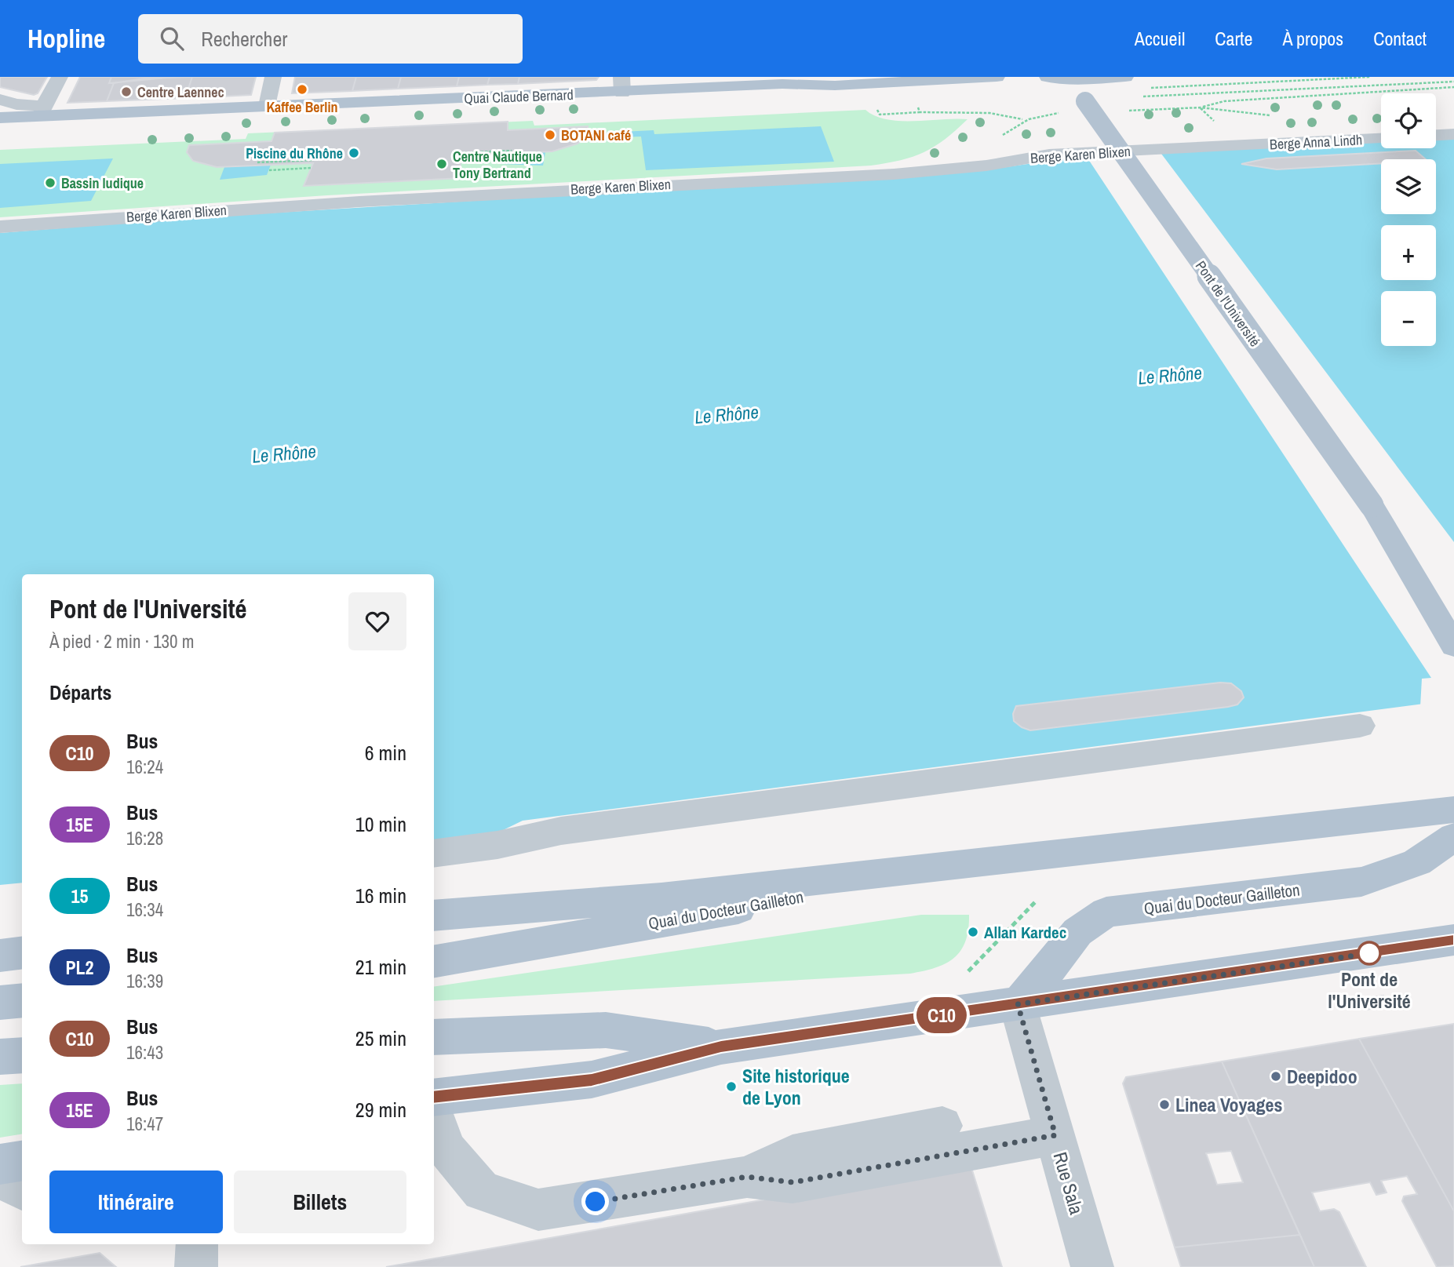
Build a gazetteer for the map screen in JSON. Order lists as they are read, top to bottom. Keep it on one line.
{"streets":{"main road":["Quai Claude Bernard","Pont de l'Université","Quai du Docteur Gailleton"],"street":["Berge Anna Lindh","Berge Karen Blixen","Rue Sala"]},"crossings":[["Berge Anna Lindh","Berge Karen Blixen"],["Quai du Docteur Gailleton","Rue Sala"]],"water":["Le Rhône"],"places":["Kaffee Berlin","Centre Laennec","BOTANI café","Piscine du Rhône","Centre Nautique Tony Bertrand","Bassin ludique","Allan Kardec","Pont de l'Université","Deepidoo","Site historique de Lyon","Linea Voyages"],"lines":["bus line C10"],"page":{"header":"Hopline","search":"Rechercher","nav":["Accueil","Carte","À propos","Contact"],"on_map":"C10","map_buttons":["+","−"],"heading":[["Pont de l'Université","À pied · 2 min · 130 m"],"Départs"],"list":[{"mark":"C10","name":"Bus","note":"16:24","value":"6 min"},{"mark":"15E","name":"Bus","note":"16:28","value":"10 min"},{"mark":"15","name":"Bus","note":"16:34","value":"16 min"},{"mark":"PL2","name":"Bus","note":"16:39","value":"21 min"},{"mark":"C10","name":"Bus","note":"16:43","value":"25 min"},{"mark":"15E","name":"Bus","note":"16:47","value":"29 min"}],"buttons":["Itinéraire","Billets"]}}
